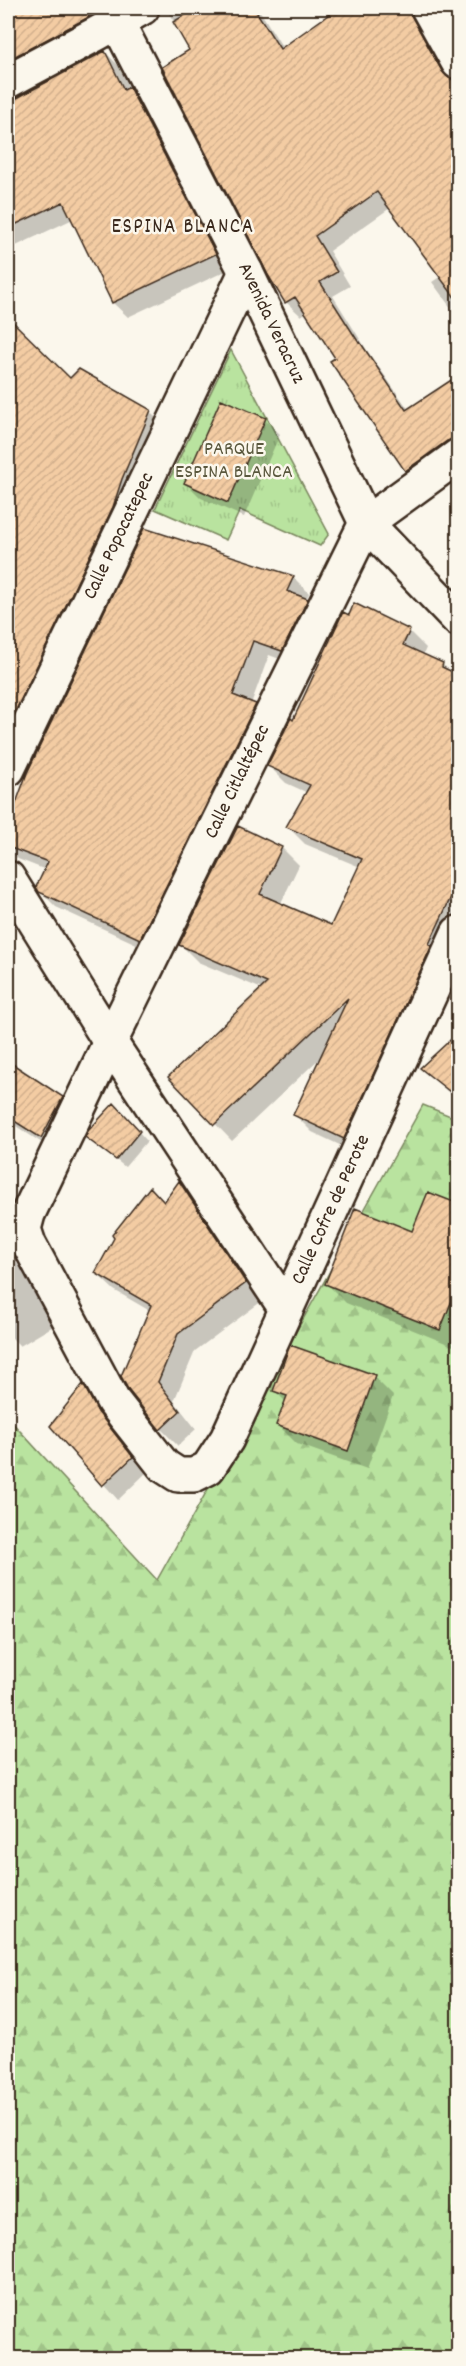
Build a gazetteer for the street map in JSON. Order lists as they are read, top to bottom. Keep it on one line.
{"streets":{"street":["Avenida Veracruz","Calle Popocatepec","Calle Citlaltépec","Calle Cofre de Perote"]},"crossings":[["Avenida Veracruz","Calle Popocatepec"],["Avenida Veracruz","Calle Citlaltépec"],["Calle Citlaltépec","Calle Cofre de Perote"]],"districts":["ESPINA BLANCA"],"parks":["PARQUE ESPINA BLANCA"]}
